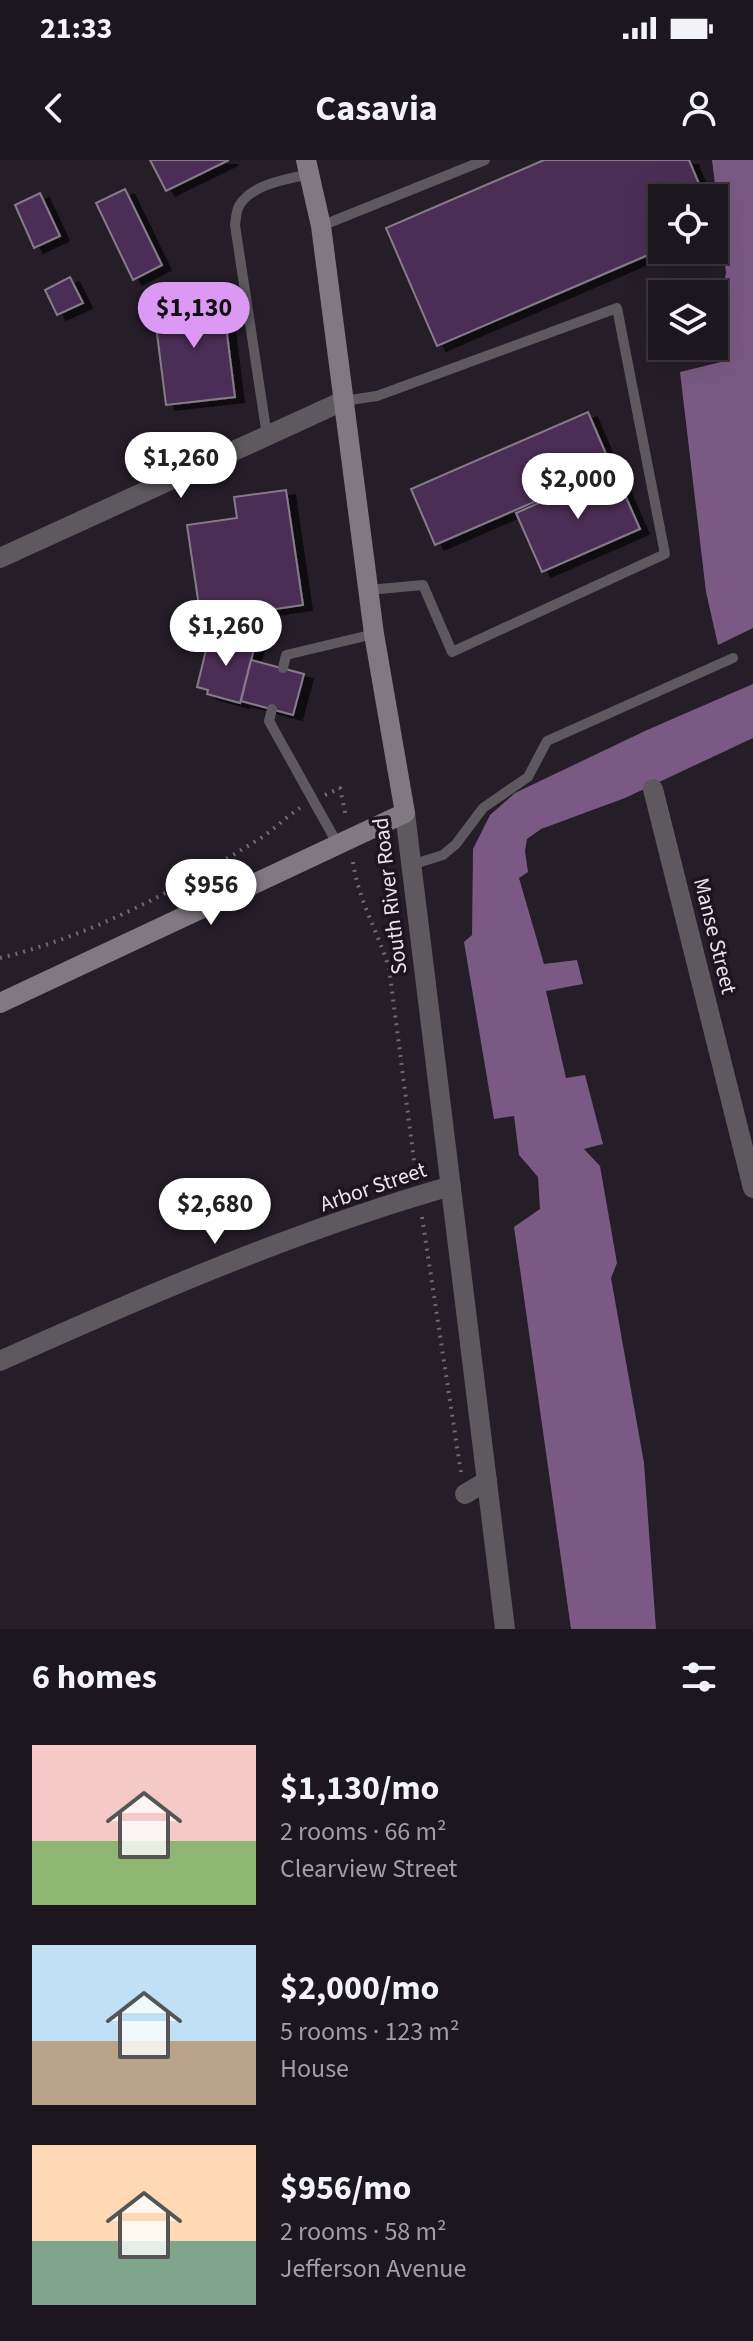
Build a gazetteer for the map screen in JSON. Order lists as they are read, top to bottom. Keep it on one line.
{"streets":{"street":["South River Road","Manse Street","Arbor Street"]},"crossings":[["South River Road","Arbor Street"]],"page":{"status":"21:33","header":"Casavia","price":["$1,130","$1,260","$2,000","$1,260","$956","$2,680"],"heading":"6 homes","list":[{"name":"$1,130/mo","note":"2 rooms · 66 m² · Clearview Street"},{"name":"$2,000/mo","note":"5 rooms · 123 m² · House"},{"name":"$956/mo","note":"2 rooms · 58 m² · Jefferson Avenue"}]}}
